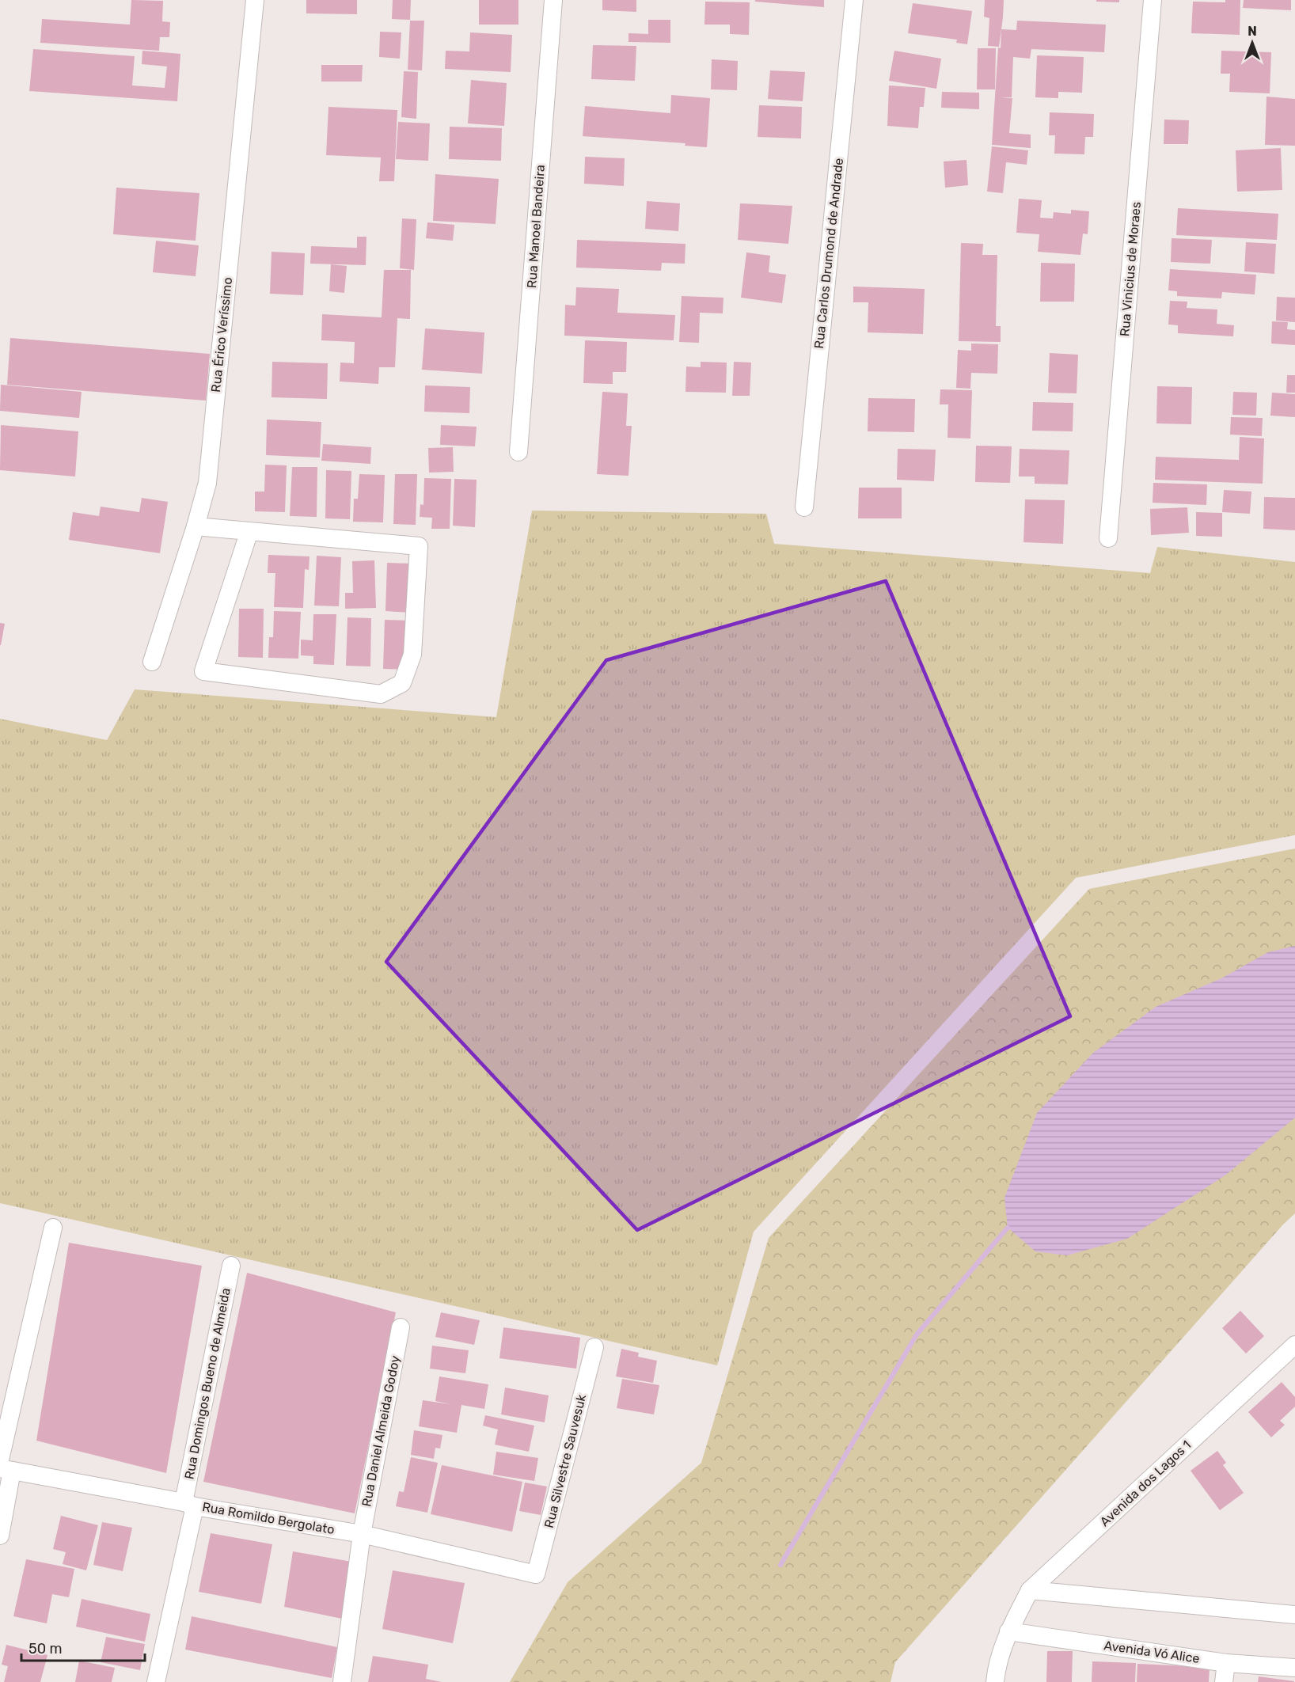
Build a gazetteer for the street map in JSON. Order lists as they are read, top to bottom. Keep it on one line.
{"streets":{"street":["Rua Manoel Bandeira","Rua Carlos Drumond de Andrade","Rua Vinicius de Moraes","Rua Érico Veríssimo","Rua Domingos Bueno de Almeida","Rua Daniel Almeida Godoy","Rua Silvestre Sauvesuk","Avenida dos Lagos 1","Rua Romildo Bergolato","Avenida Vó Alice"]},"crossings":[["Rua Domingos Bueno de Almeida","Rua Romildo Bergolato"],["Rua Daniel Almeida Godoy","Rua Romildo Bergolato"],["Rua Silvestre Sauvesuk","Rua Romildo Bergolato"],["Avenida dos Lagos 1","Avenida Vó Alice"]],"scale_bar":"50 m","north":"top"}
